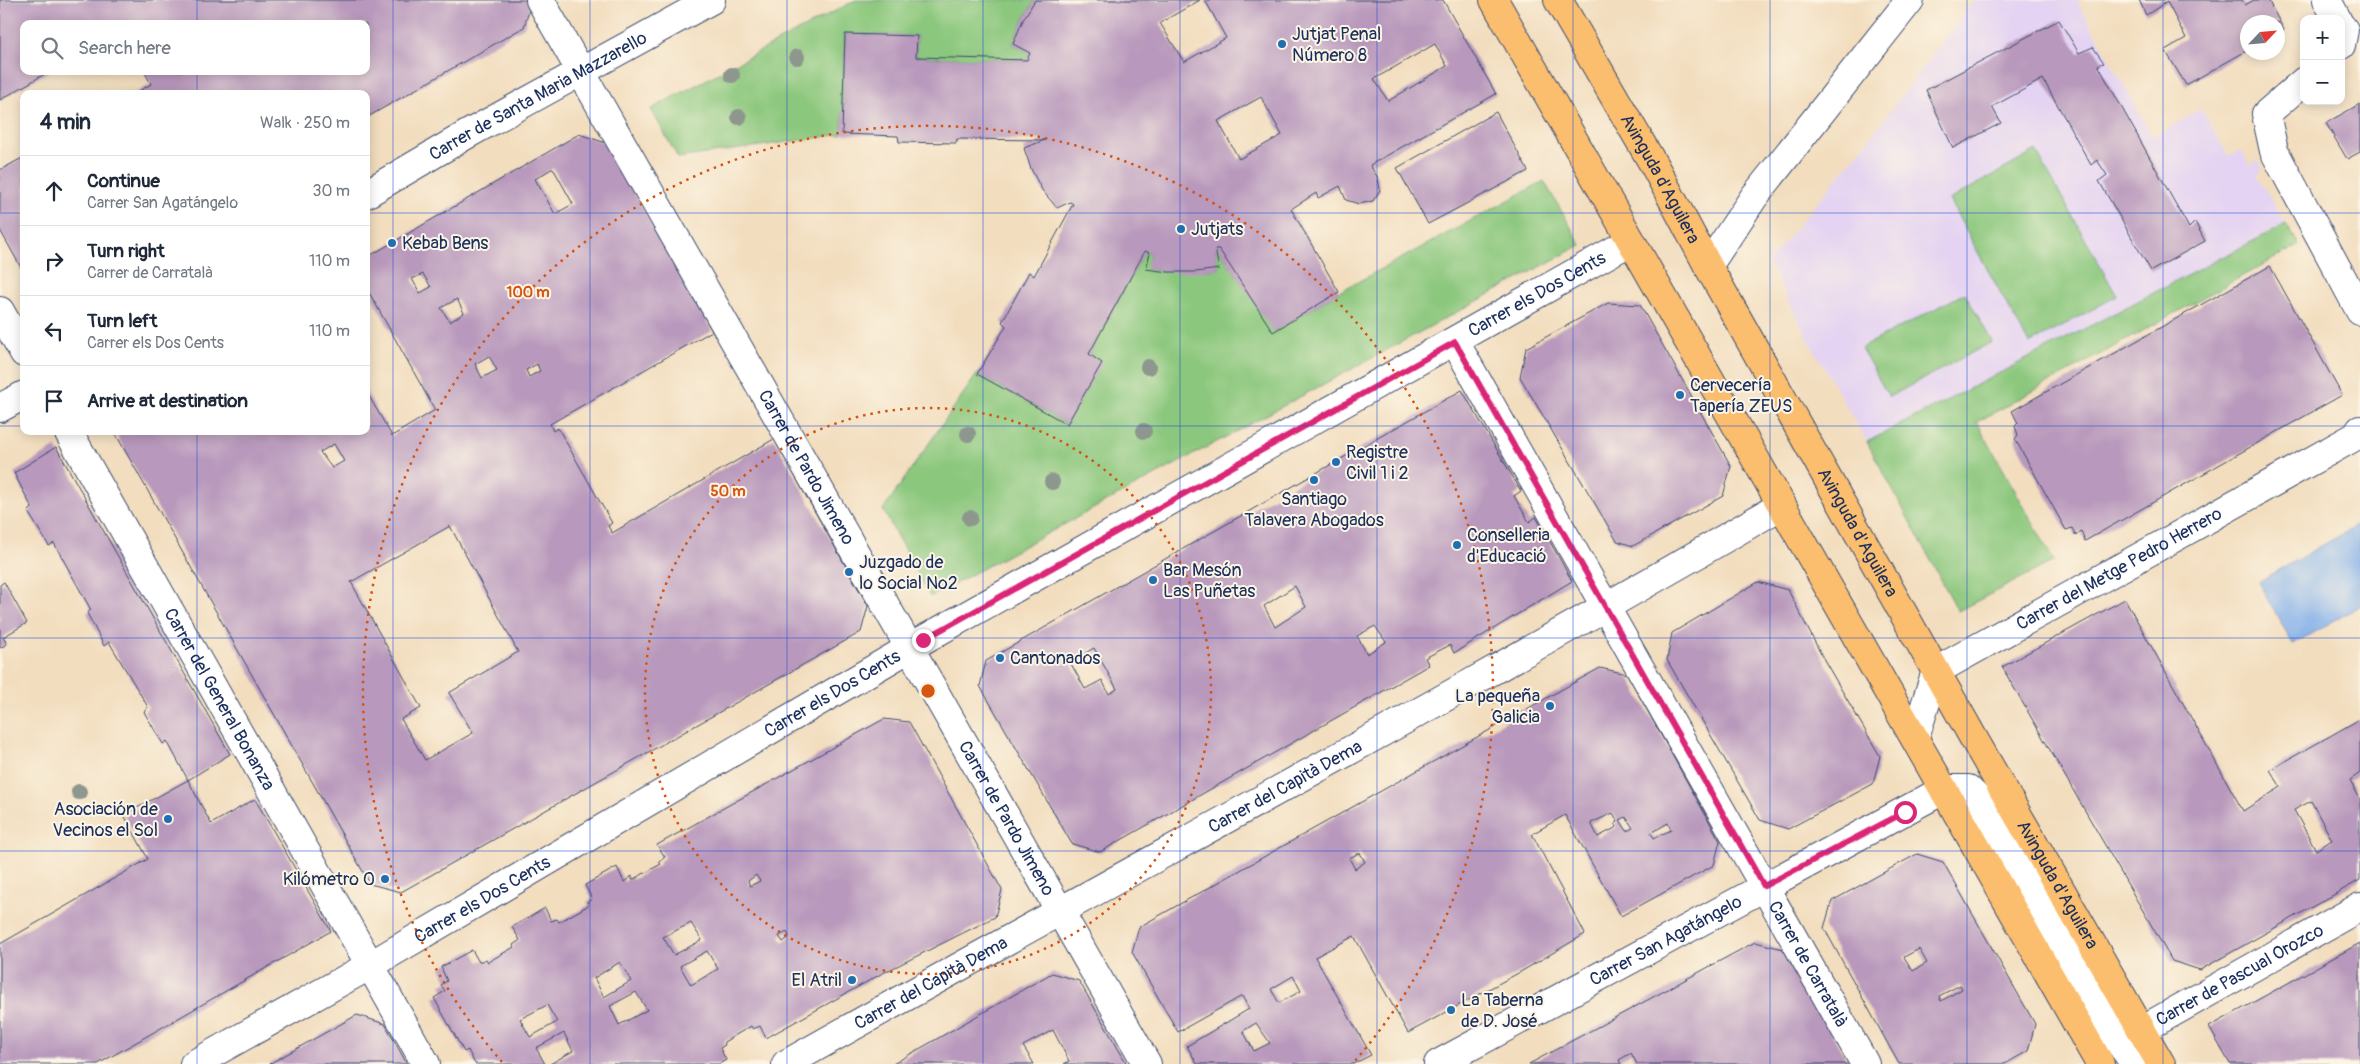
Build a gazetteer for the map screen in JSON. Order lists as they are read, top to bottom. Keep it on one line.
{"streets":{"main road":["Avinguda d'Aguilera"],"street":["Carrer de Santa Maria Mazzarello","Carrer els Dos Cents","Carrer de Pardo Jimeno","Carrer del Metge Pedro Herrero","Carrer del General Bonanza","Carrer del Capità Dema","Carrer San Agatángelo","Carrer de Carratalà","Carrer de Pascual Orozco"]},"crossings":[["Carrer de Santa Maria Mazzarello","Carrer de Pardo Jimeno"],["Avinguda d'Aguilera","Carrer del Metge Pedro Herrero"],["Avinguda d'Aguilera","Carrer San Agatángelo"],["Avinguda d'Aguilera","Carrer de Pascual Orozco"],["Carrer els Dos Cents","Carrer de Pardo Jimeno"],["Carrer els Dos Cents","Carrer del General Bonanza"],["Carrer els Dos Cents","Carrer de Carratalà"],["Carrer de Pardo Jimeno","Carrer del Capità Dema"],["Carrer del Capità Dema","Carrer de Carratalà"],["Carrer San Agatángelo","Carrer de Carratalà"]],"places":["Jutjat Penal Número 8","Jutjats","Kebab Bens","Cervecería Tapería ZEUS","Registre Civil 1 i 2","Santiago Talavera Abogados","Conselleria d'Educació","Juzgado de lo Social Nº2","Bar Mesón Las Puñetas","Cantonados","La pequeña Galicia","Asociación de Vecinos el Sol","Kilómetro 0","El Atril","La Taberna de D. José"],"north":"top right","page":{"map_buttons":["+","−"],"search":"Search here","heading":["4 min","Walk · 250 m"],"list":[["Continue","Carrer San Agatángelo","30 m"],["Turn right","Carrer de Carratalà","110 m"],["Turn left","Carrer els Dos Cents","110 m"],"Arrive at destination"]},"rings":["100 m","50 m"]}
